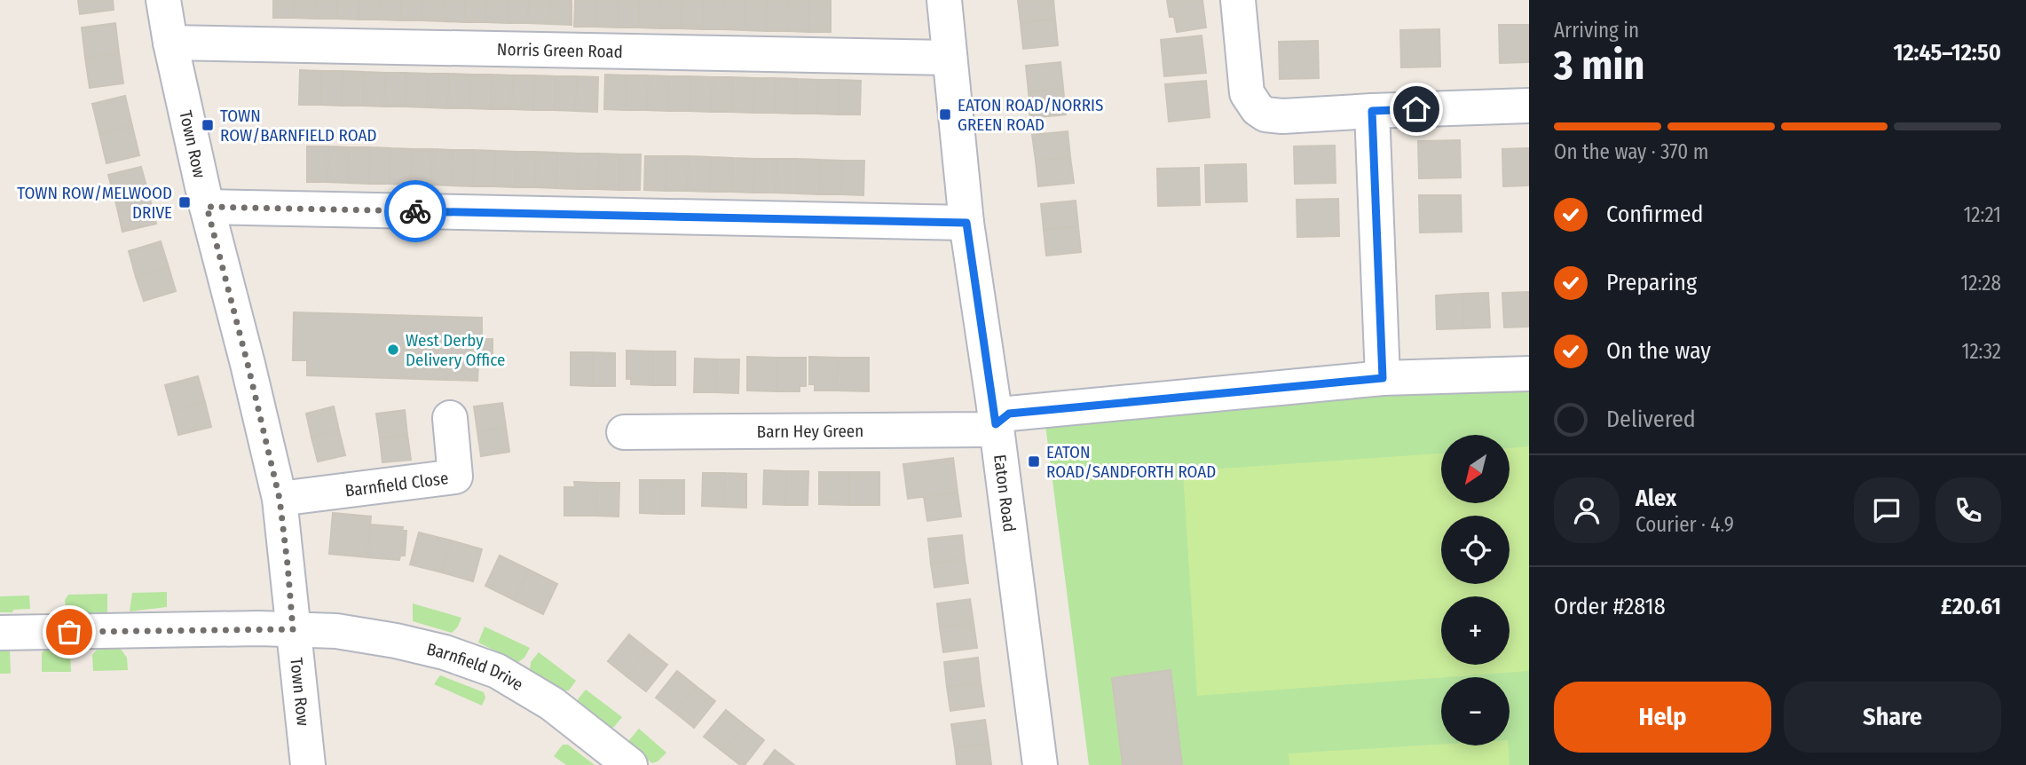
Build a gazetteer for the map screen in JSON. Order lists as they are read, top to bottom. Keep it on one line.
{"streets":{"street":["Norris Green Road","Town Row","Barn Hey Green","Barnfield Close","Eaton Road","Barnfield Drive"]},"crossings":[["Norris Green Road","Town Row"],["Norris Green Road","Eaton Road"],["Town Row","Barnfield Close"],["Town Row","Barnfield Drive"],["Barn Hey Green","Eaton Road"]],"places":{"transit":["EATON ROAD/NORRIS GREEN ROAD","TOWN ROW/BARNFIELD ROAD","TOWN ROW/MELWOOD DRIVE","EATON ROAD/SANDFORTH ROAD"],"other":["West Derby Delivery Office"]},"north":"bottom left","page":{"heading":["3 min","Arriving in","12:45–12:50"],"panel":["Alex","Courier · 4.9","Order #2818","£20.61"],"bar":"On the way · 370 m","list":[["Confirmed","12:21"],["Preparing","12:28"],["On the way","12:32"],"Delivered"],"map_buttons":["+","−"],"buttons":["Help","Share"]}}
